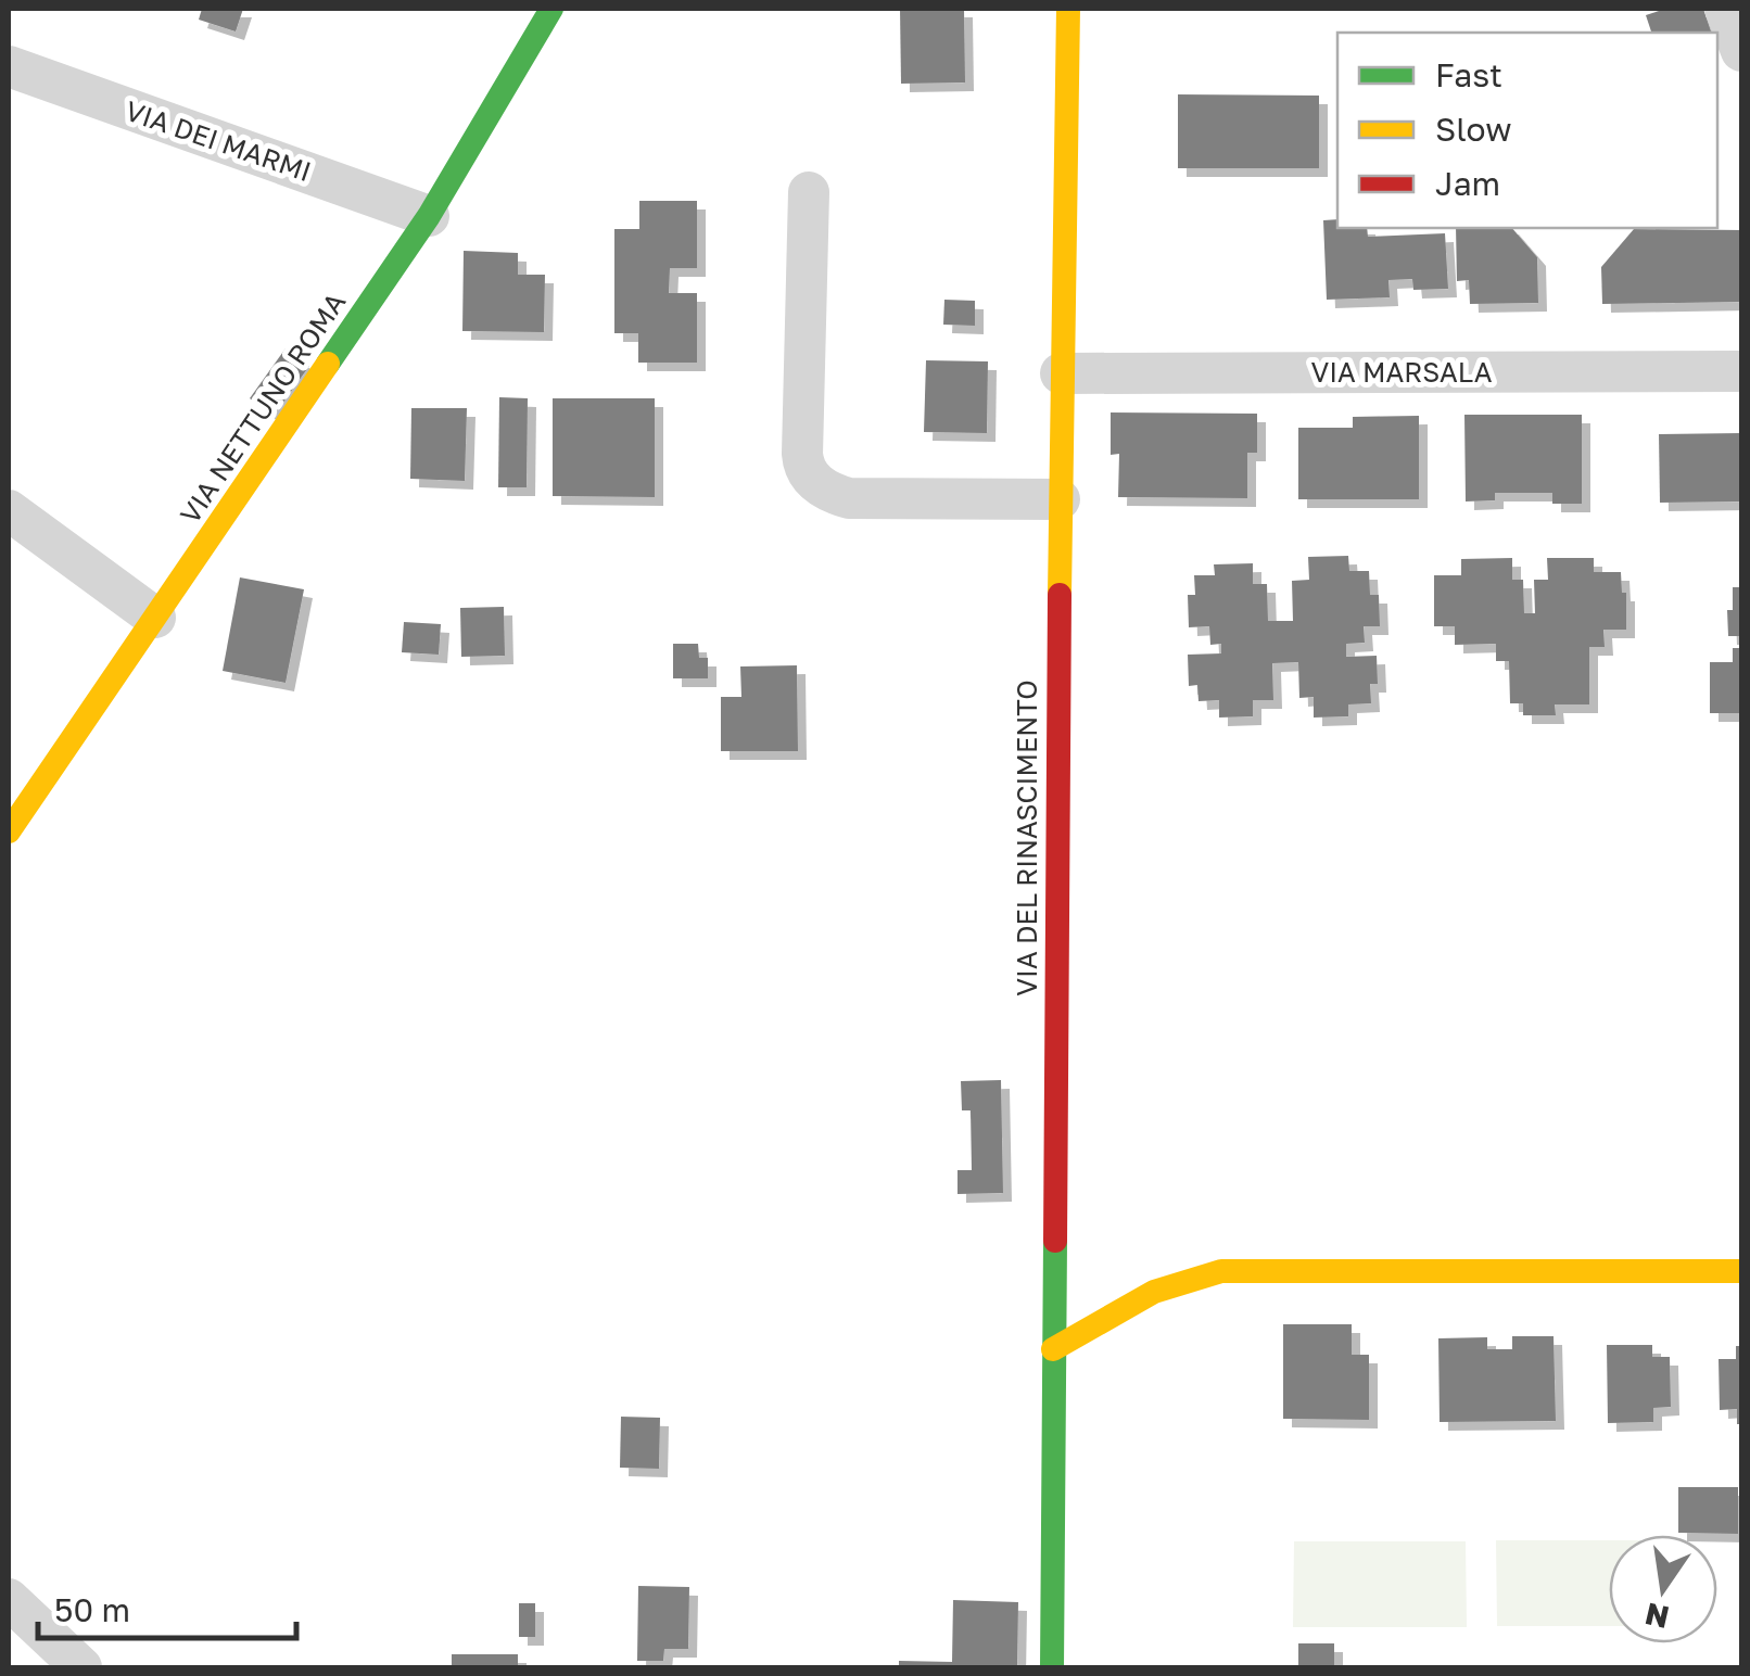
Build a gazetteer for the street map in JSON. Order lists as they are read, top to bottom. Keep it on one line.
{"streets":{"street":["VIA DEI MARMI","VIA MARSALA","VIA NETTUNO ROMA","VIA DEL RINASCIMENTO"]},"crossings":[["VIA DEI MARMI","VIA NETTUNO ROMA"],["VIA MARSALA","VIA DEL RINASCIMENTO"]],"legend":["Fast","Slow","Jam"],"scale_bar":"50 m","north":"bottom"}
